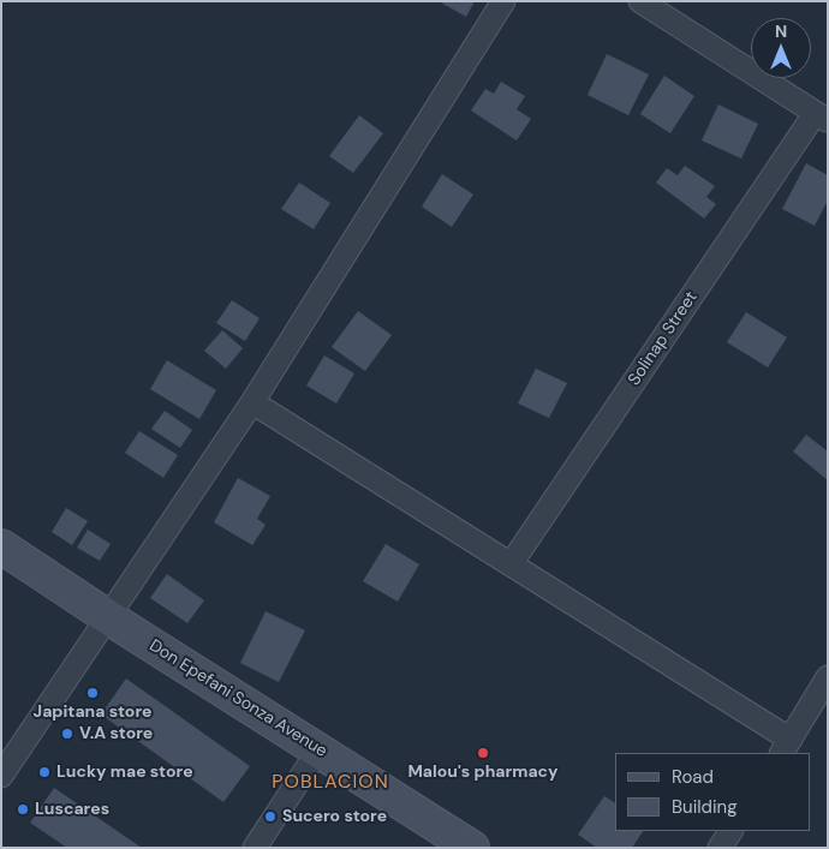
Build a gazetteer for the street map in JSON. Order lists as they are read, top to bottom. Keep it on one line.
{"streets":{"main road":["Don Epefani Sonza Avenue"],"street":["Solinap Street"]},"districts":["POBLACION"],"places":["Japitana store","V.A store","Malou's pharmacy","Lucky mae store","Luscares","Sucero store"],"legend":["Road","Building"],"north":"top"}
